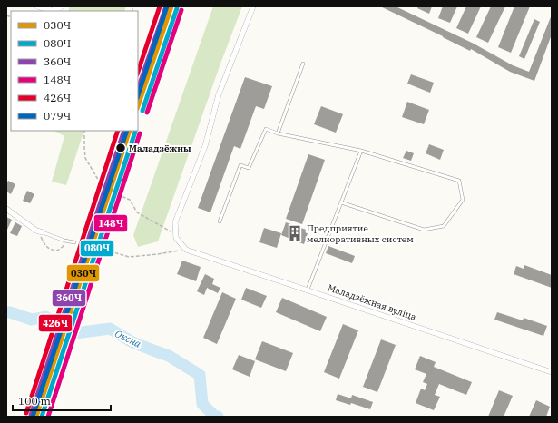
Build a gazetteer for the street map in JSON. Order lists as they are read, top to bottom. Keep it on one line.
{"streets":{"street":["Маладзёжная вуліца"]},"water":["Оксна"],"places":{"other":["Маладзёжны"],"building":["Предприятие мелиоративных систем"]},"lines":["transit line 030Ч","transit line 360Ч","transit line 426Ч","transit line 079Ч","transit line 080Ч","transit line 148Ч"],"legend":["030Ч","080Ч","360Ч","148Ч","426Ч","079Ч"],"scale_bar":"100 m"}
